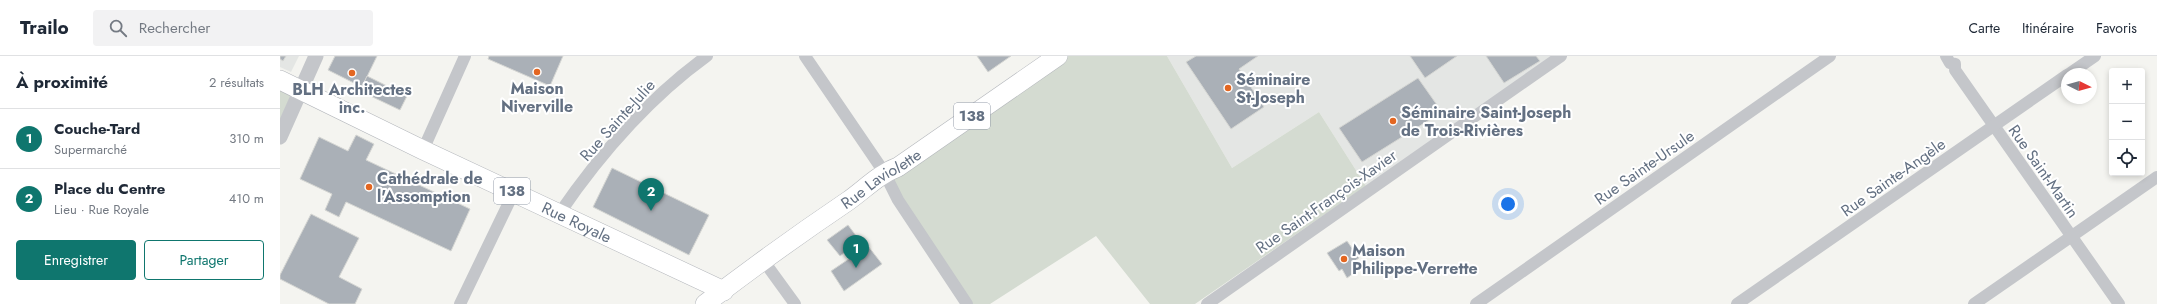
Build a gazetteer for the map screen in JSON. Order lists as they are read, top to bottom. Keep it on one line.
{"streets":{"main road":["138","Rue Laviolette","Rue Royale"],"street":["Rue Sainte-Julie","Rue Sainte-Ursule","Rue Saint-Martin","Rue Sainte-Angèle","Rue Saint-François-Xavier"]},"crossings":[["Rue Sainte-Julie","Rue Royale"],["Rue Saint-Martin","Rue Sainte-Angèle"],["Rue Laviolette","Rue Royale"]],"places":["Maison Niverville","BLH Architectes inc.","Séminaire St-Joseph","Séminaire Saint-Joseph de Trois‑Rivières","Cathédrale de l'Assomption","Maison Philippe-Verrette"],"north":"right","page":{"header":"Trailo","search":"Rechercher","nav":["Carte","Itinéraire","Favoris"],"heading":["À proximité","2 résultats"],"map_buttons":["+","−"],"list":[{"mark":"1","name":"Couche-Tard","note":"Supermarché","value":"310 m"},{"mark":"2","name":"Place du Centre","note":"Lieu · Rue Royale","value":"410 m"}],"pins":["2","1"],"buttons":["Enregistrer","Partager"]}}
